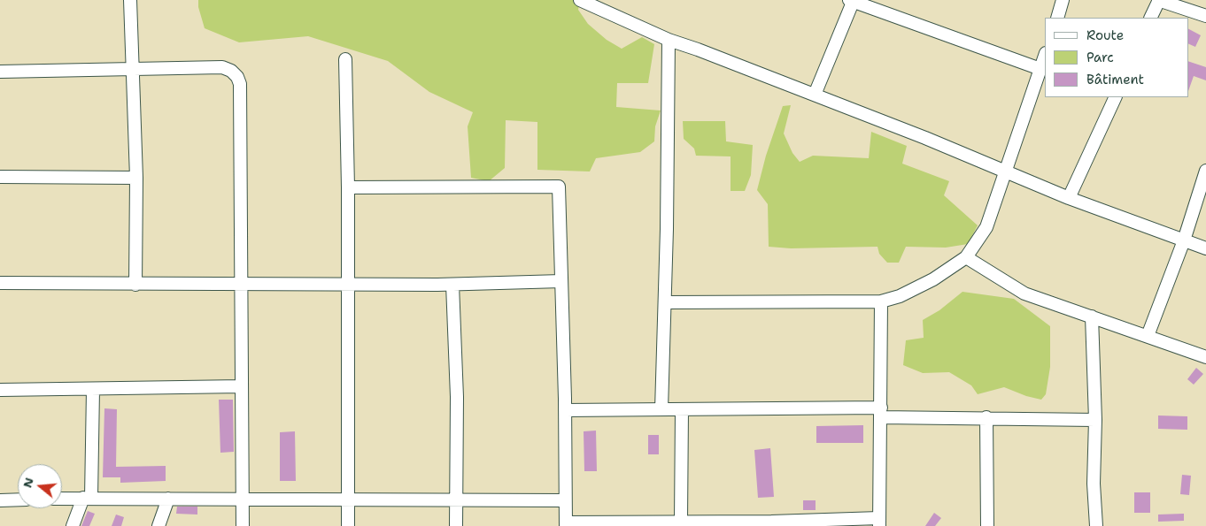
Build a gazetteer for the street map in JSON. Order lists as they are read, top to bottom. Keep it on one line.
{"legend":["Route","Parc","Bâtiment"],"north":"left"}
